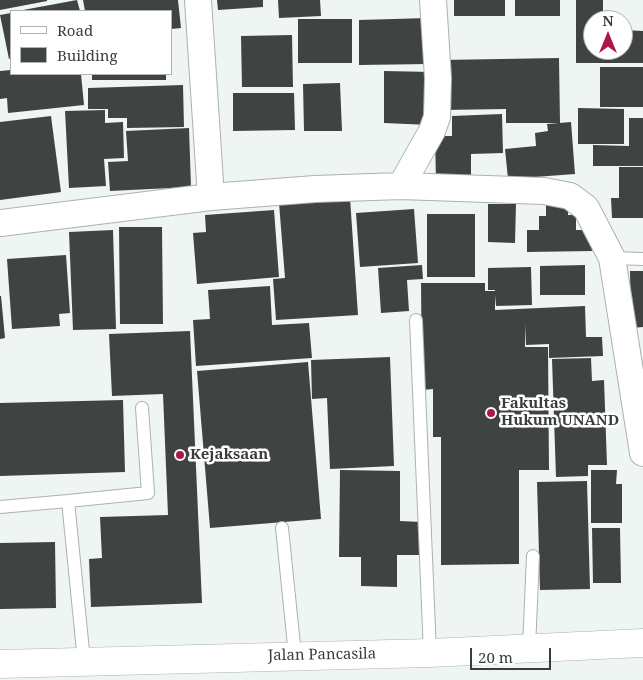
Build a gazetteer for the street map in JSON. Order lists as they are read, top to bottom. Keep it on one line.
{"streets":{"street":["Jalan Pancasila"]},"places":["Fakultas Hukum UNAND","Kejaksaan"],"legend":["Road","Building"],"scale_bar":"20 m","north":"top"}
